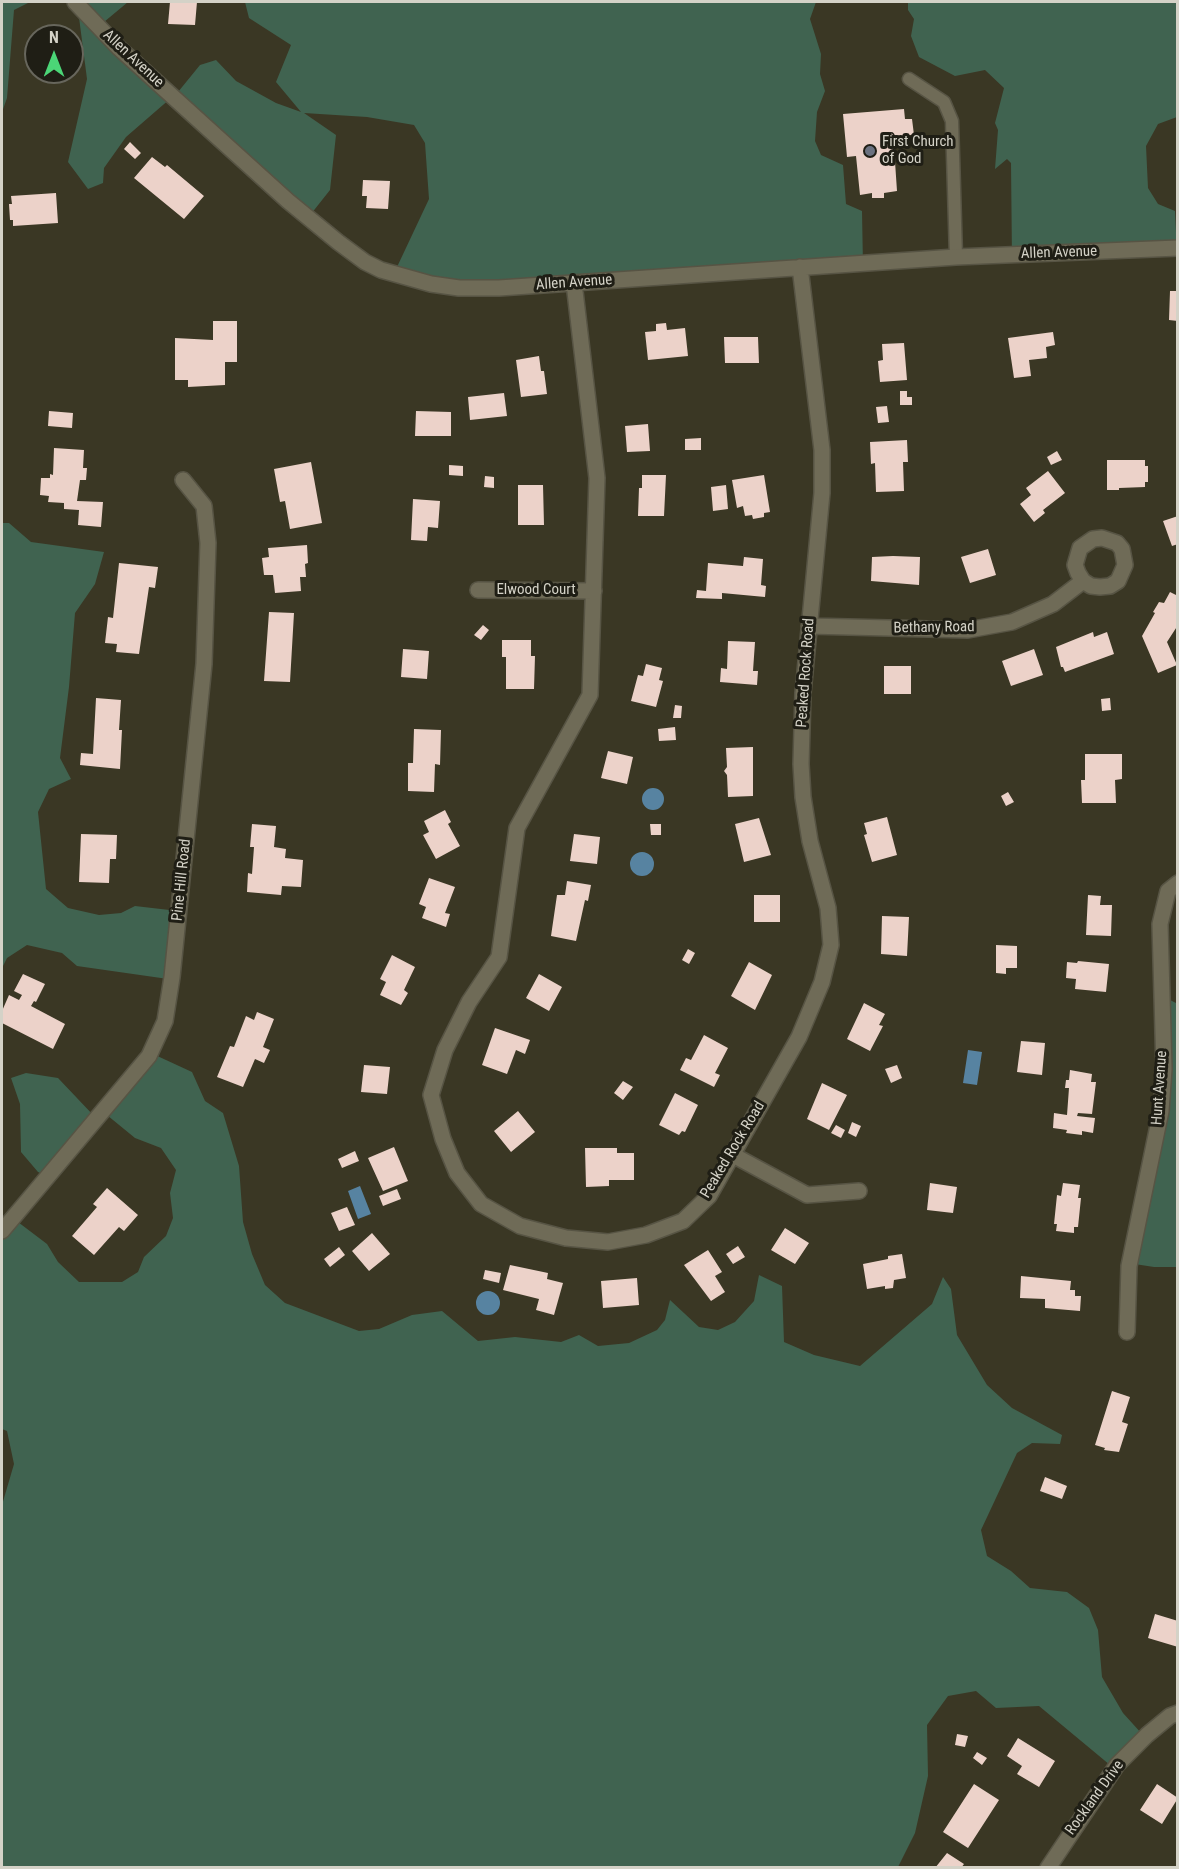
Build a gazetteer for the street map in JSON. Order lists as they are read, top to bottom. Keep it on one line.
{"streets":{"street":["Allen Avenue","Elwood Court","Bethany Road","Peaked Rock Road","Pine Hill Road","Hunt Avenue","Rockland Drive"]},"crossings":[["Allen Avenue","Peaked Rock Road"],["Elwood Court","Peaked Rock Road"],["Bethany Road","Peaked Rock Road"]],"places":["First Church of God"],"north":"top"}
